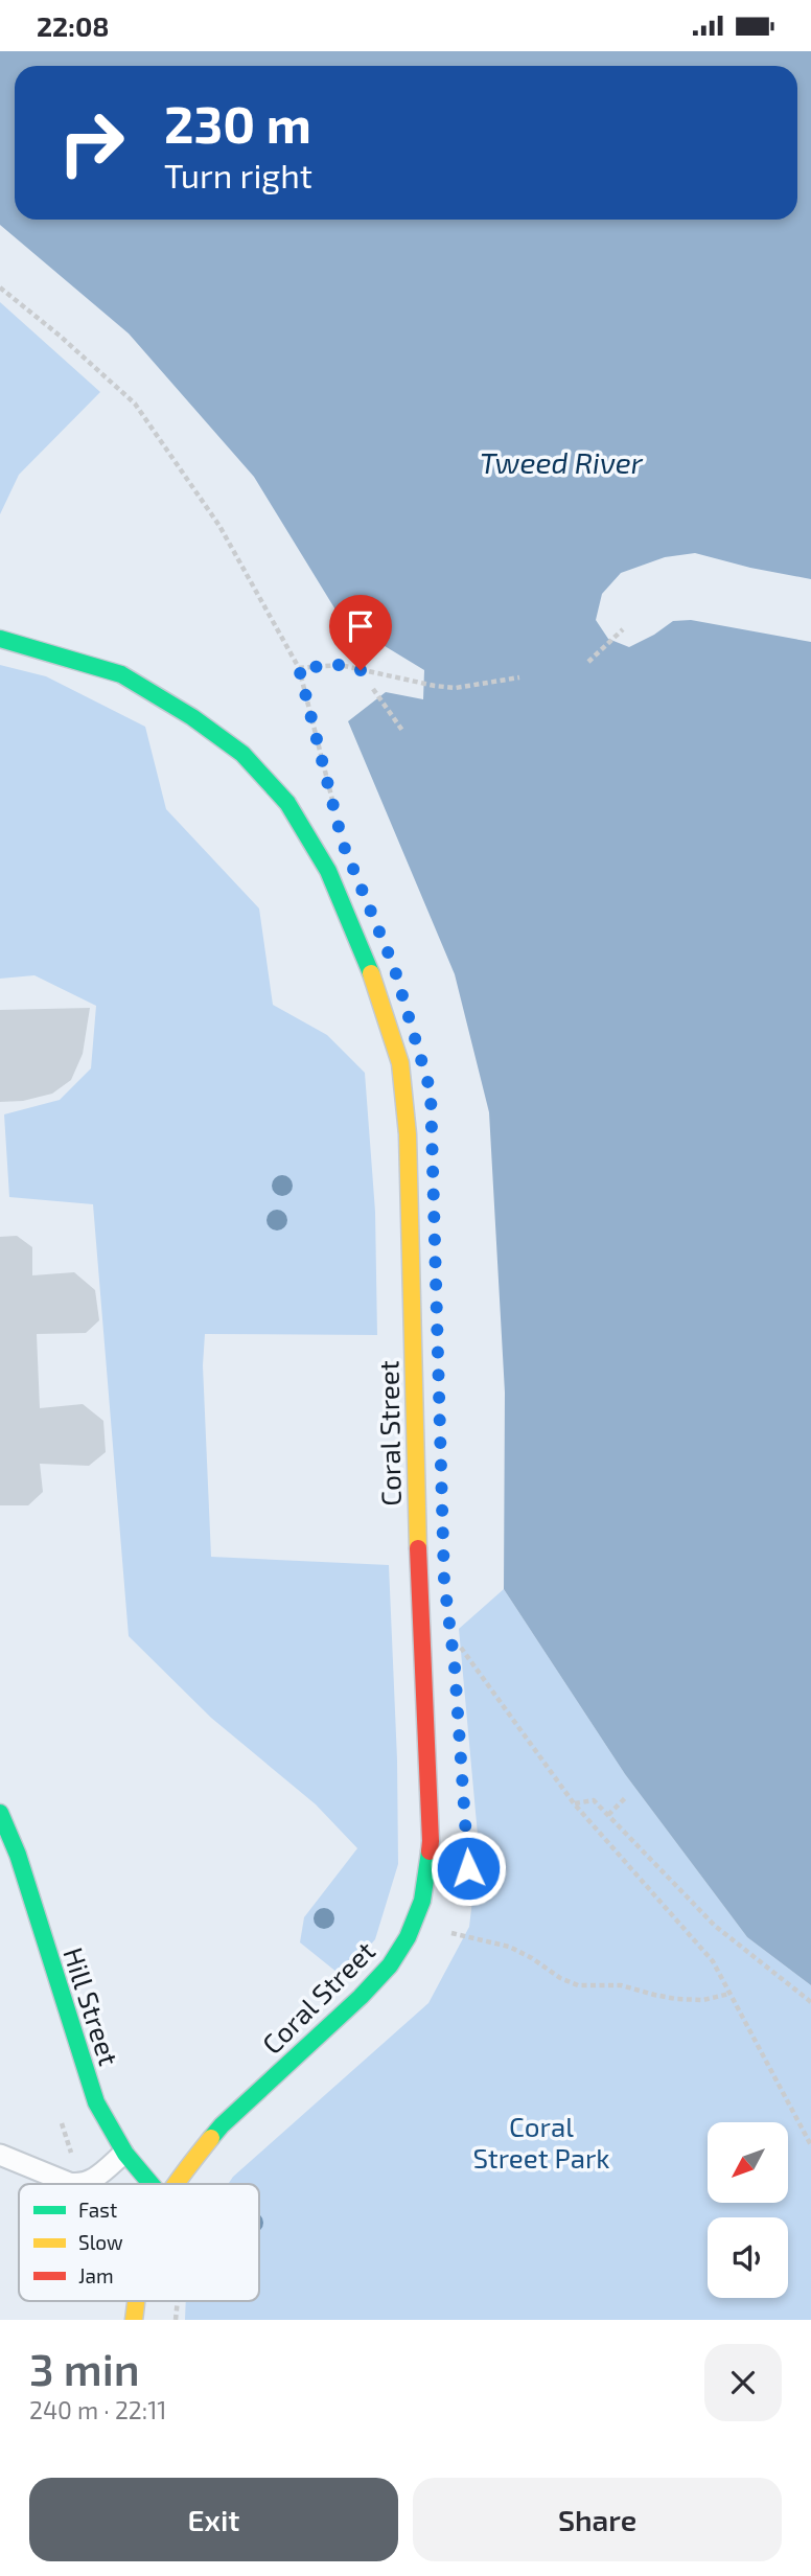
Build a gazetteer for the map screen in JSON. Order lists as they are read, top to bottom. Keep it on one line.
{"streets":{"street":["Coral Street","Hill Street"]},"water":["Tweed River"],"parks":["Coral Street Park"],"legend":["Fast","Slow","Jam"],"north":"bottom left","page":{"status":"22:08","turn":["230 m","Turn right"],"heading":["3 min","240 m · 22:11"],"buttons":["Exit","Share"]}}
